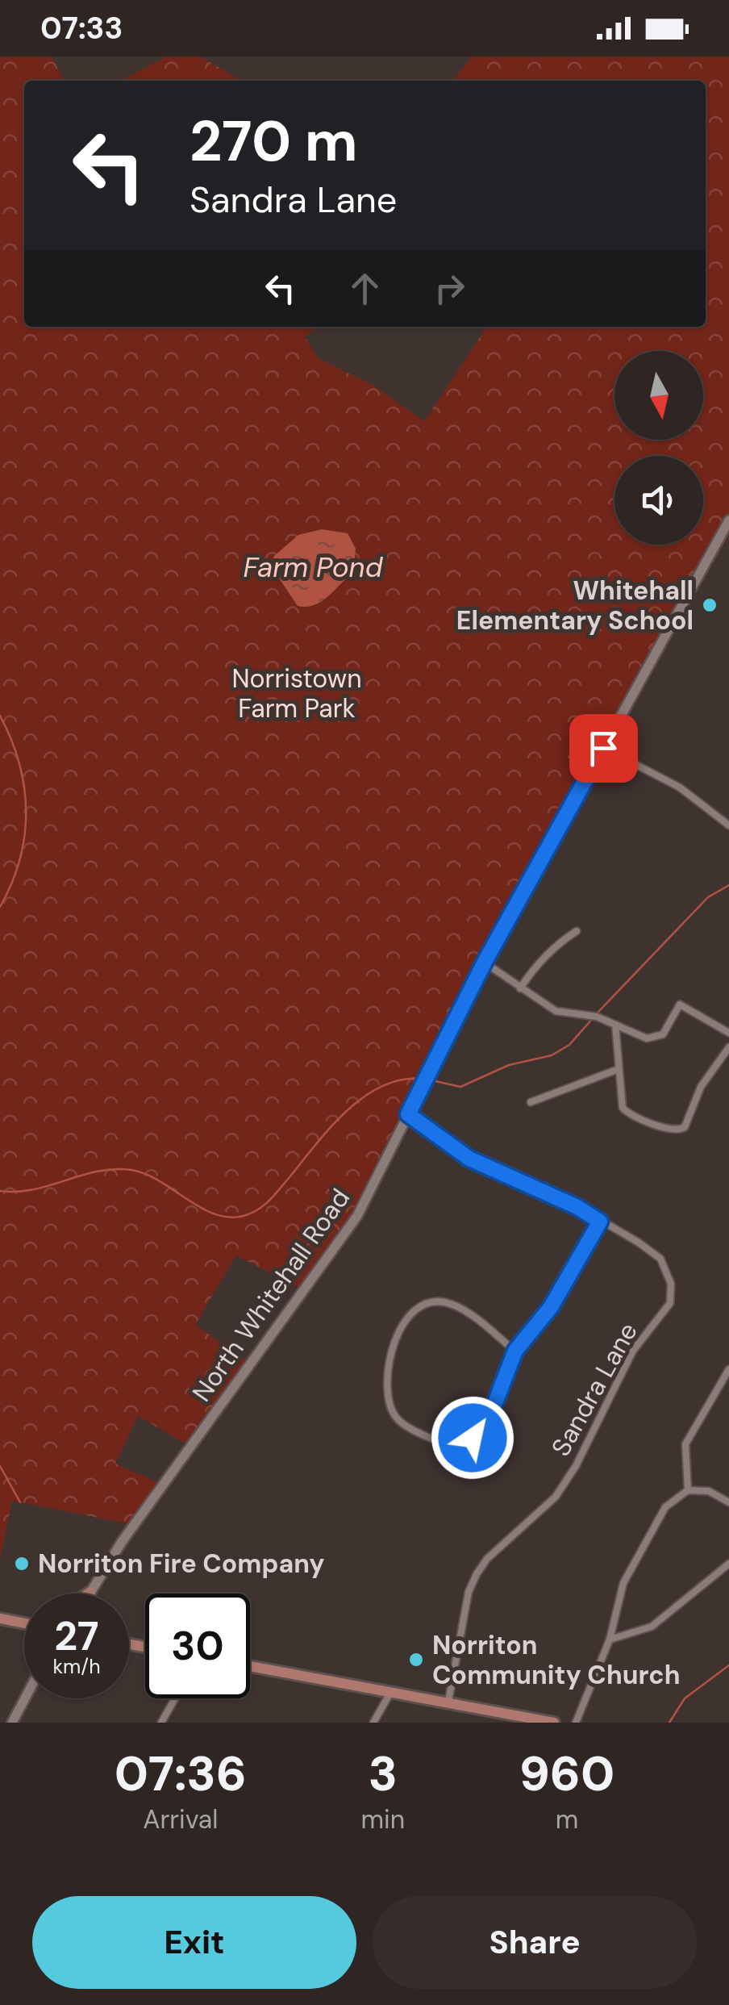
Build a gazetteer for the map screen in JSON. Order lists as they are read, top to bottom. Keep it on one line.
{"streets":{"main road":["North Whitehall Road"],"street":["Sandra Lane"]},"crossings":[["North Whitehall Road","Sandra Lane"]],"water":["Farm Pond"],"parks":["Norristown Farm Park"],"places":["Whitehall Elementary School","Norriton Fire Company","Norriton Community Church"],"north":"bottom","page":{"status":"07:33","turn":["270 m","Sandra Lane"],"speed":"27 km/h","limit":"30","eta":["07:36","Arrival","3","min","960","m"],"buttons":["Exit","Share"]}}
